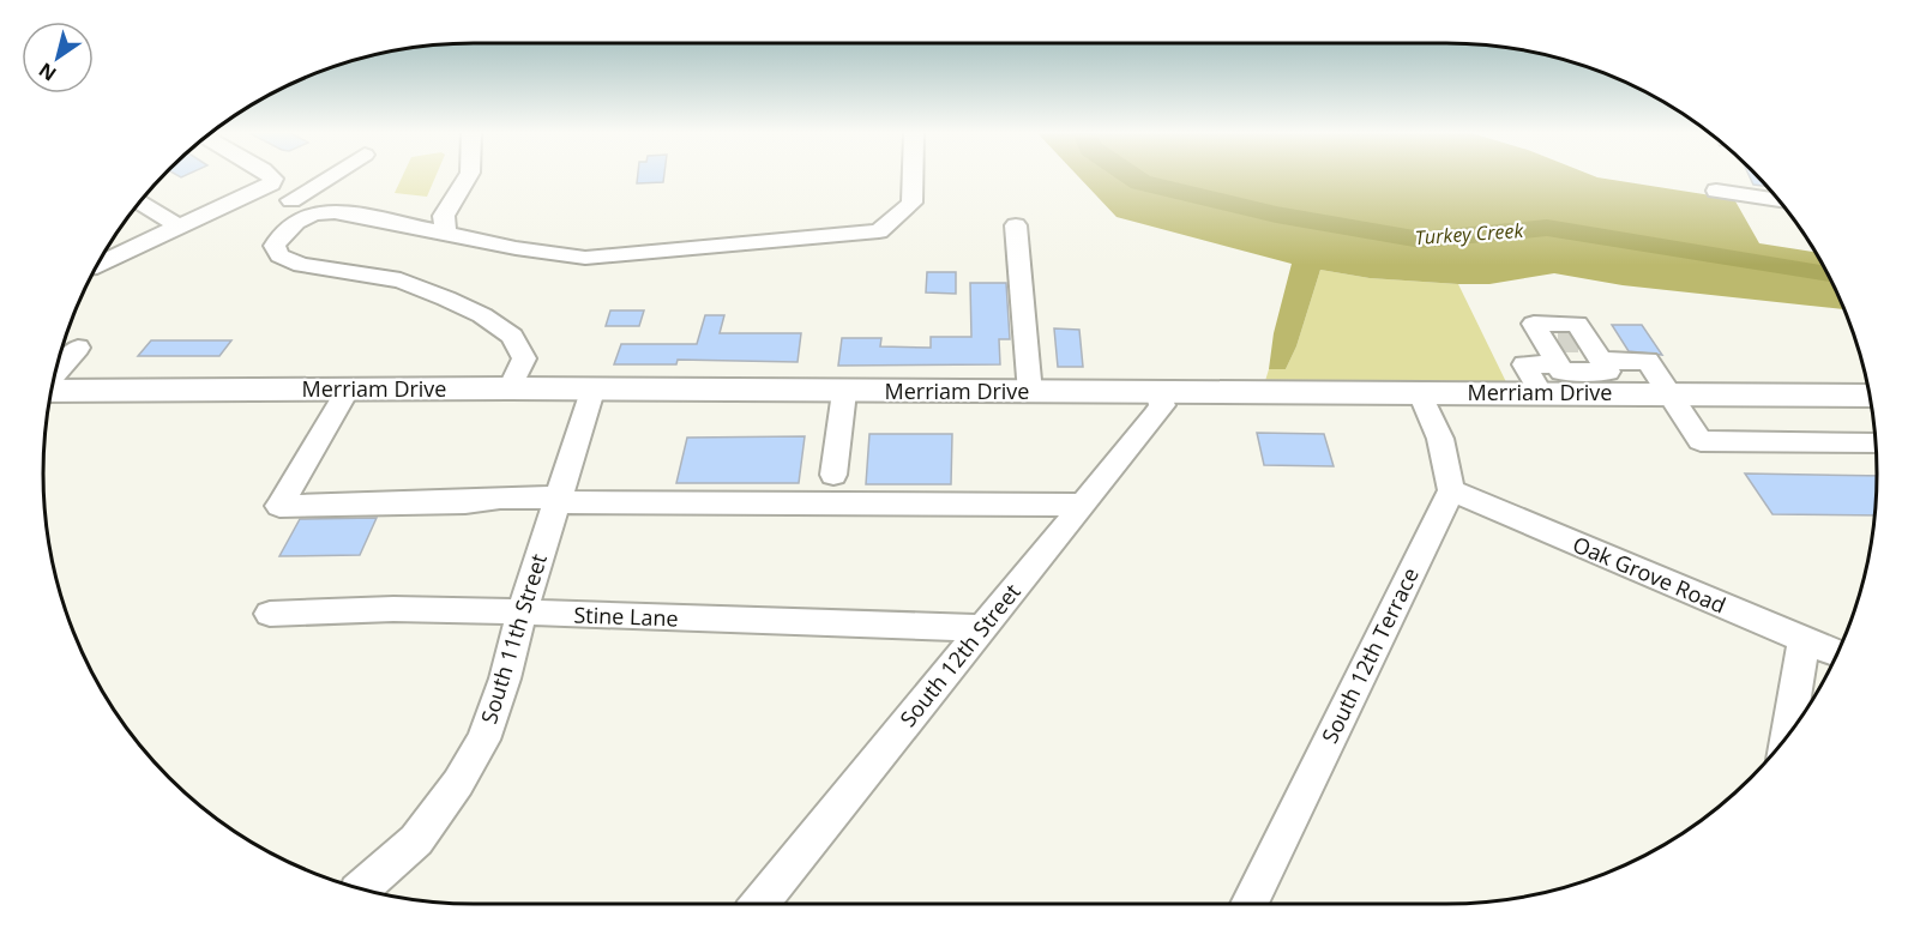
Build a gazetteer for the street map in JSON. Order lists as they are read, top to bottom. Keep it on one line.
{"streets":{"main road":["Merriam Drive"],"street":["Oak Grove Road","Stine Lane","South 11th Street","South 12th Street","South 12th Terrace"]},"crossings":[["Merriam Drive","South 11th Street"],["Merriam Drive","South 12th Street"],["Oak Grove Road","South 12th Terrace"],["Stine Lane","South 11th Street"],["Stine Lane","South 12th Street"]],"water":["Turkey Creek"],"north":"bottom left"}
